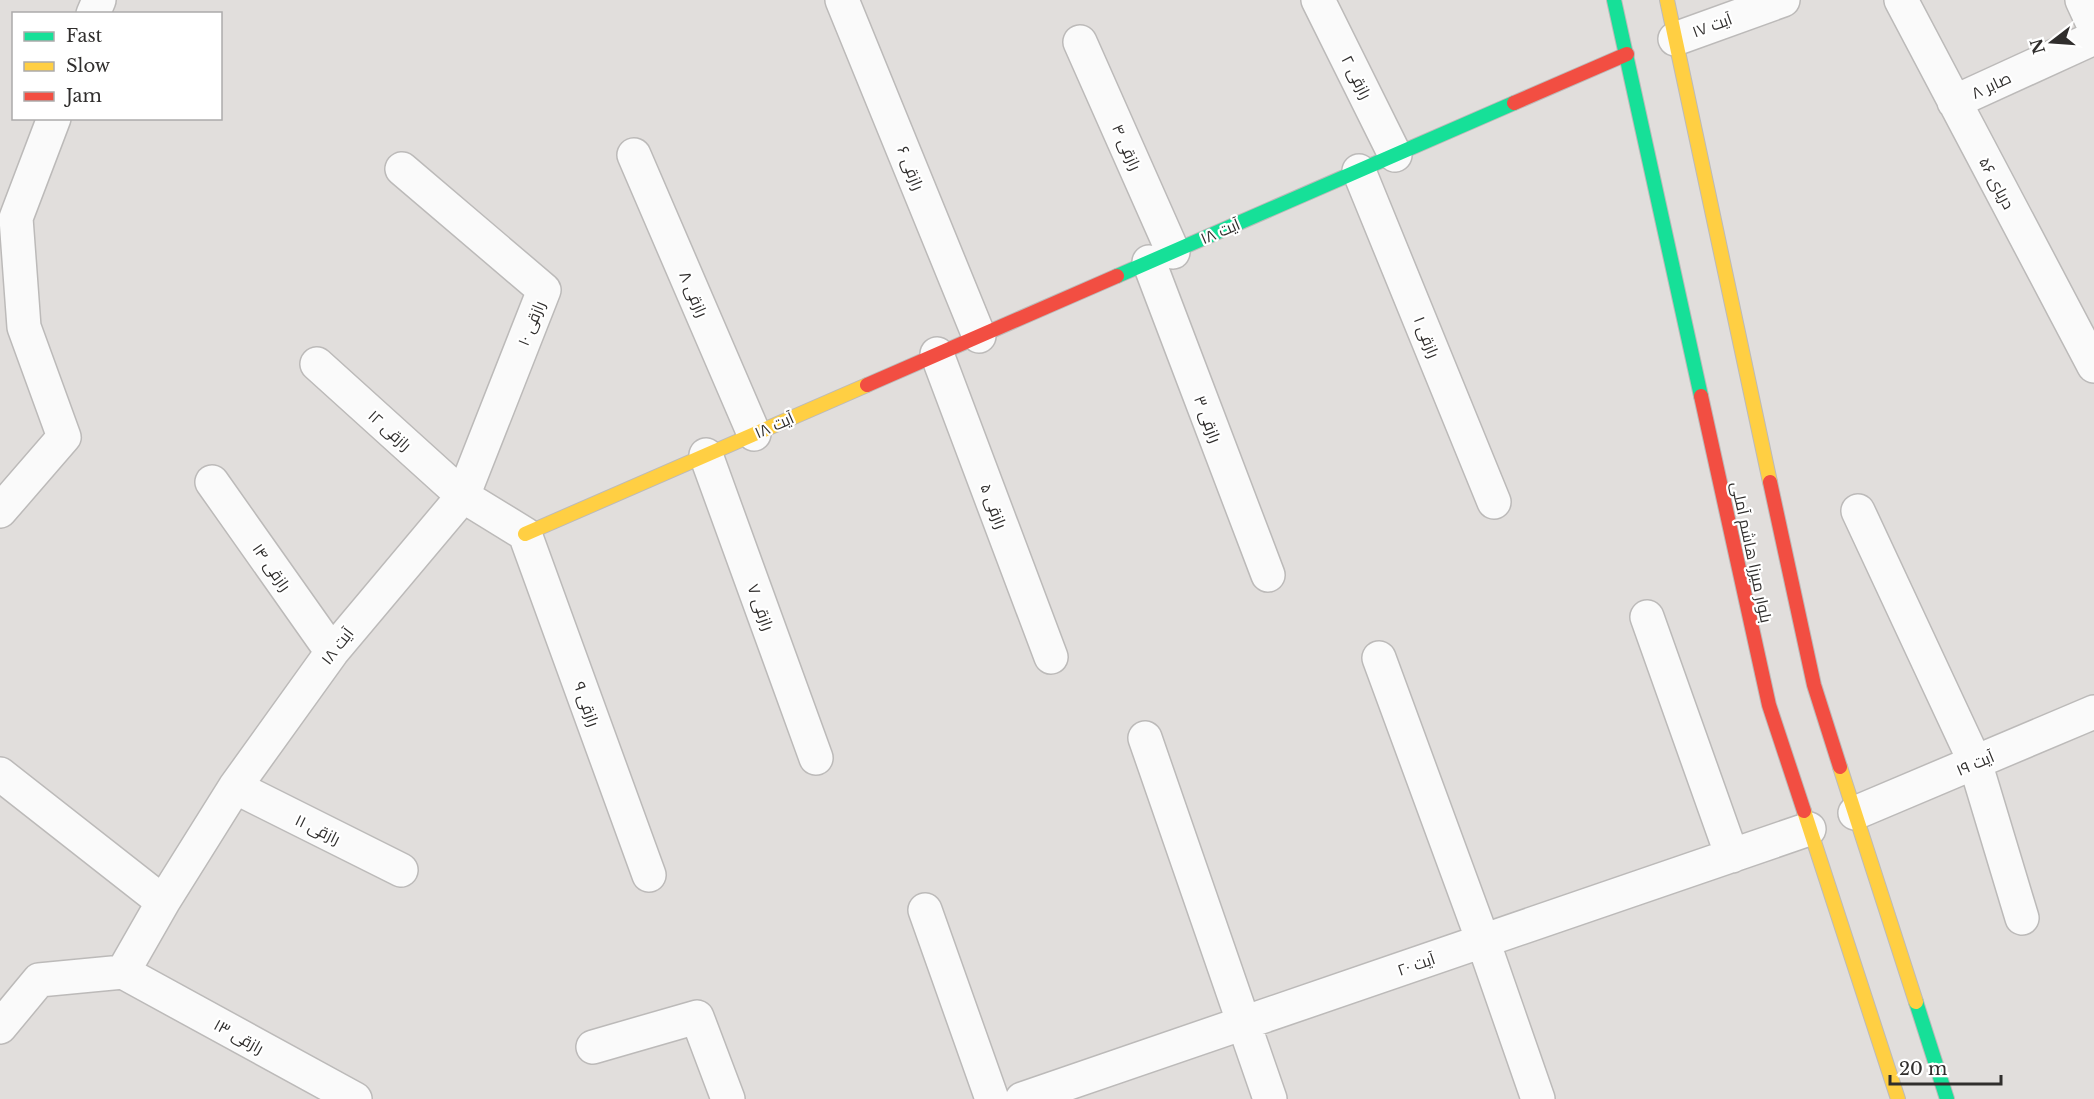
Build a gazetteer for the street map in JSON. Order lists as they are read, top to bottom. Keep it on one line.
{"streets":{"main road":["آیت ۱۸","بلوار میرزا هاشم آملی"],"street":["آیت ۱۷","رازقی ۲","صابر ۸","رازقی ۴","رازقی ۶","دریای ۵۶","رازقی ۸","رازقی ۱۰","رازقی ۱","رازقی ۳","رازقی ۱۲","رازقی ۵","رازقی ۱۴","رازقی ۷","رازقی ۹","آیت ۱۹","رازقی ۱۱","آیت ۲۰","رازقی ۱۳"]},"crossings":[["آیت ۱۷","بلوار میرزا هاشم آملی"],["رازقی ۲","آیت ۱۸"],["صابر ۸","دریای ۵۶"],["رازقی ۴","آیت ۱۸"],["رازقی ۴","رازقی ۳"],["رازقی ۶","آیت ۱۸"],["آیت ۱۸","رازقی ۸"],["آیت ۱۸","رازقی ۱۰"],["آیت ۱۸","رازقی ۱"],["آیت ۱۸","رازقی ۳"],["آیت ۱۸","رازقی ۱۲"],["آیت ۱۸","رازقی ۵"],["آیت ۱۸","بلوار میرزا هاشم آملی"],["آیت ۱۸","رازقی ۱۴"],["آیت ۱۸","رازقی ۷"],["آیت ۱۸","رازقی ۹"],["آیت ۱۸","رازقی ۱۱"],["آیت ۱۸","رازقی ۱۳"],["رازقی ۱۰","رازقی ۱۲"],["بلوار میرزا هاشم آملی","آیت ۱۹"],["بلوار میرزا هاشم آملی","آیت ۲۰"]],"legend":["Fast","Slow","Jam"],"scale_bar":"20 m","north":"left"}
